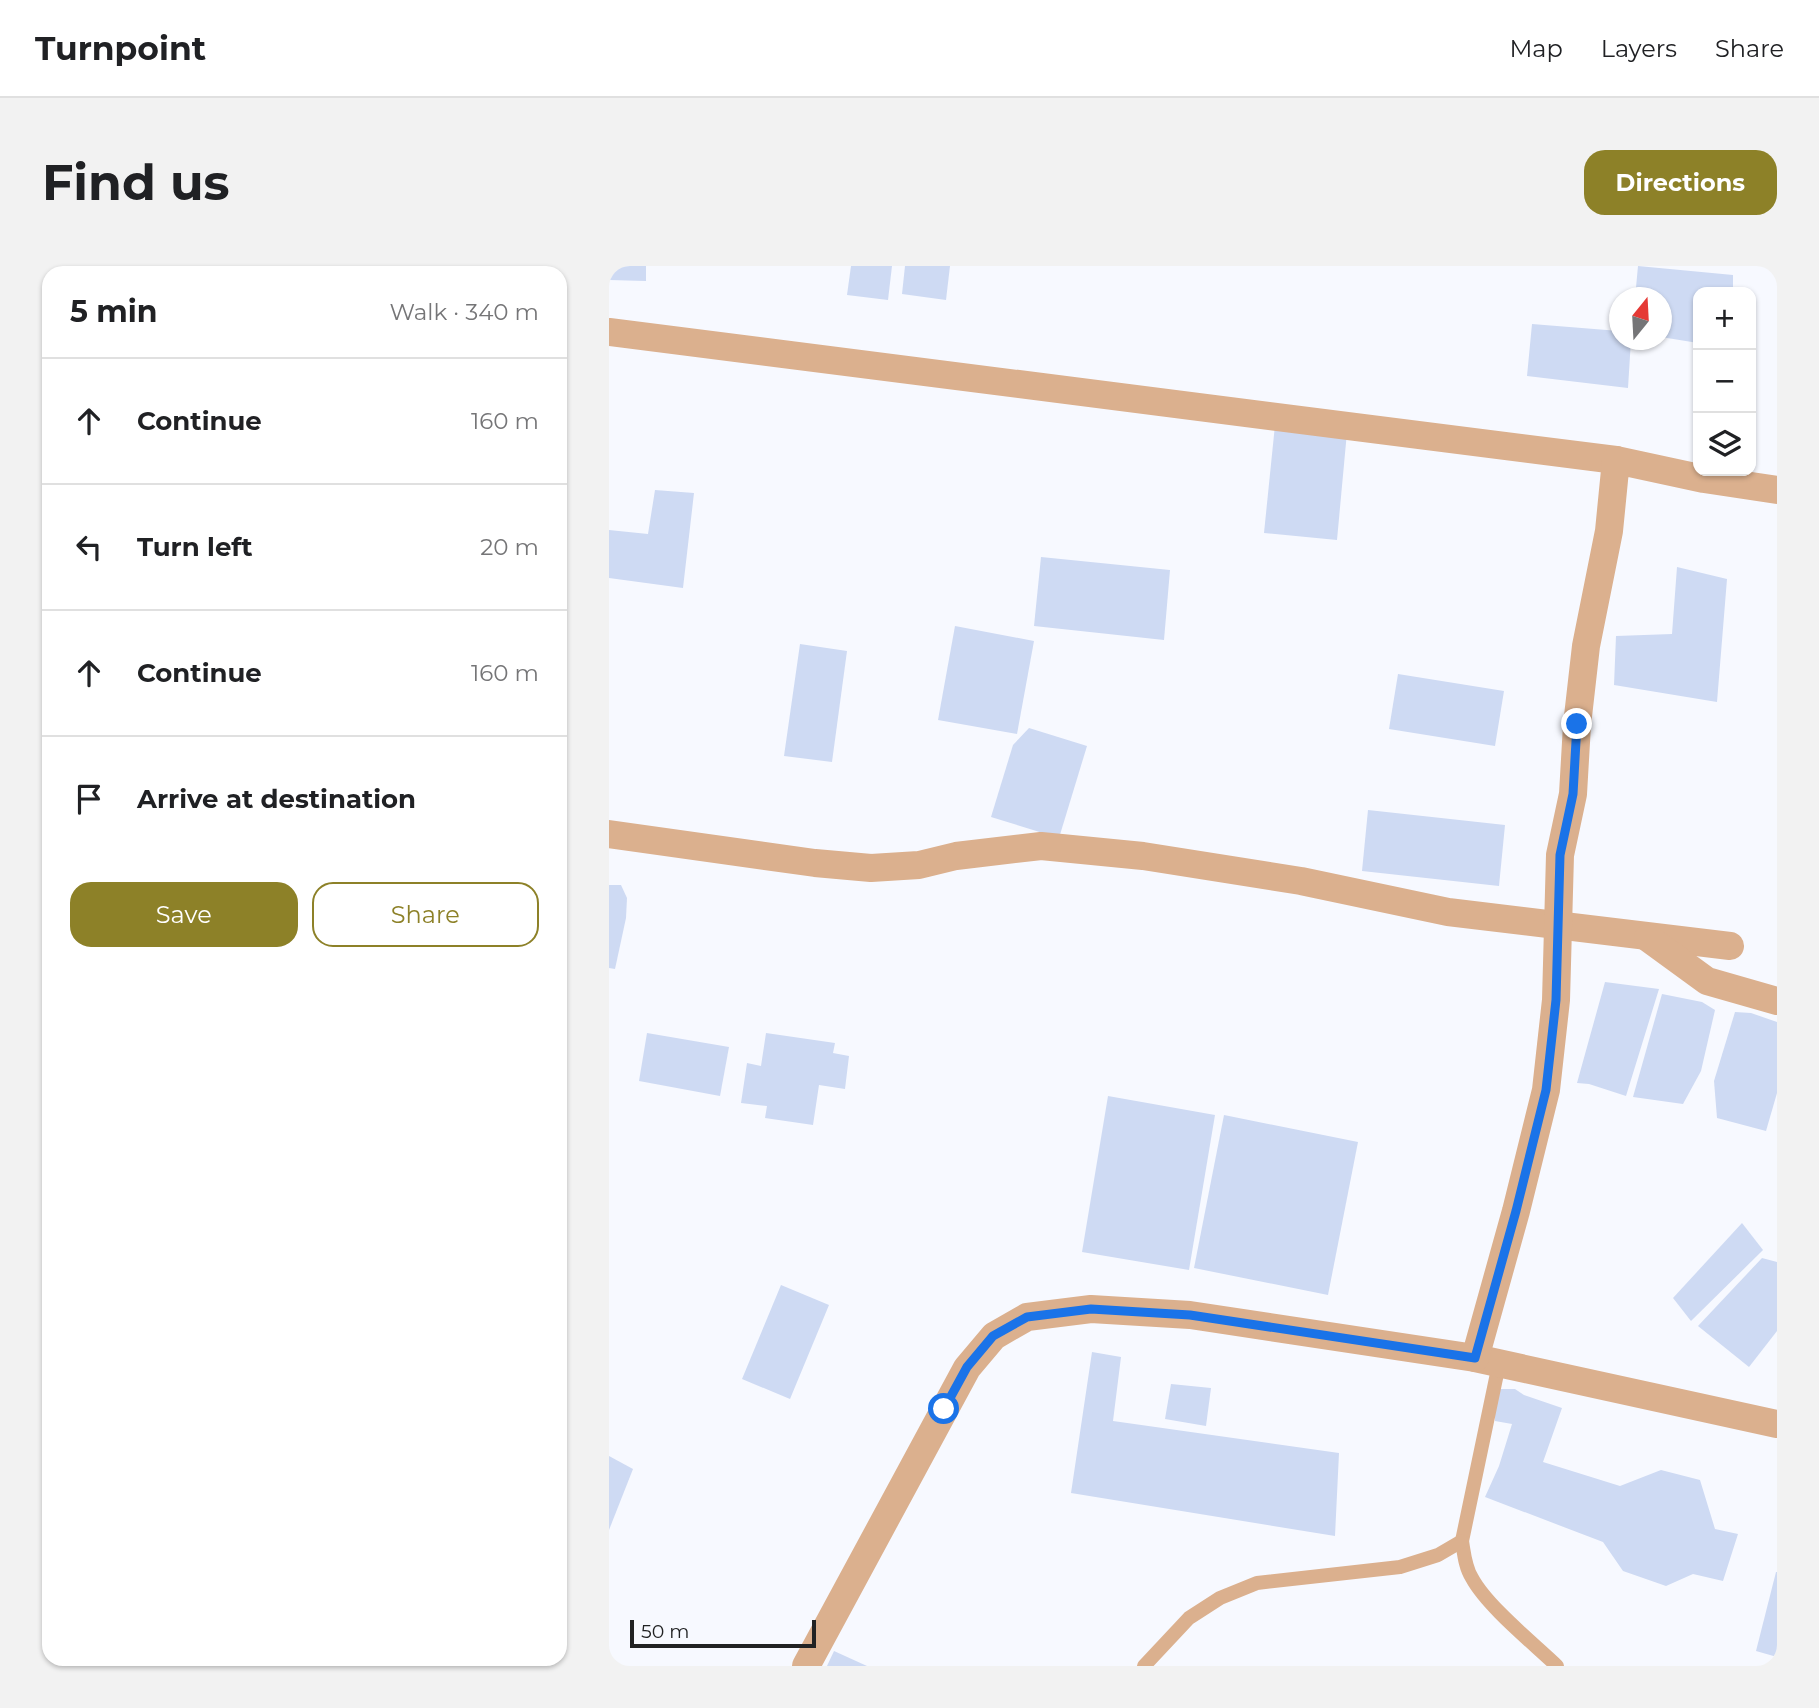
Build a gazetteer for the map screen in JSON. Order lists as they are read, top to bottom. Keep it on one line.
{"scale_bar":"50 m","north":"top","page":{"header":"Turnpoint","nav":["Map","Layers","Share"],"buttons":["Directions",["Save","Share"]],"title":"Find us","heading":["5 min","Walk · 340 m"],"map_buttons":["+","−"],"list":[["Continue","160 m"],["Turn left","20 m"],["Continue","160 m"],"Arrive at destination"],"scale":"50 m"}}
